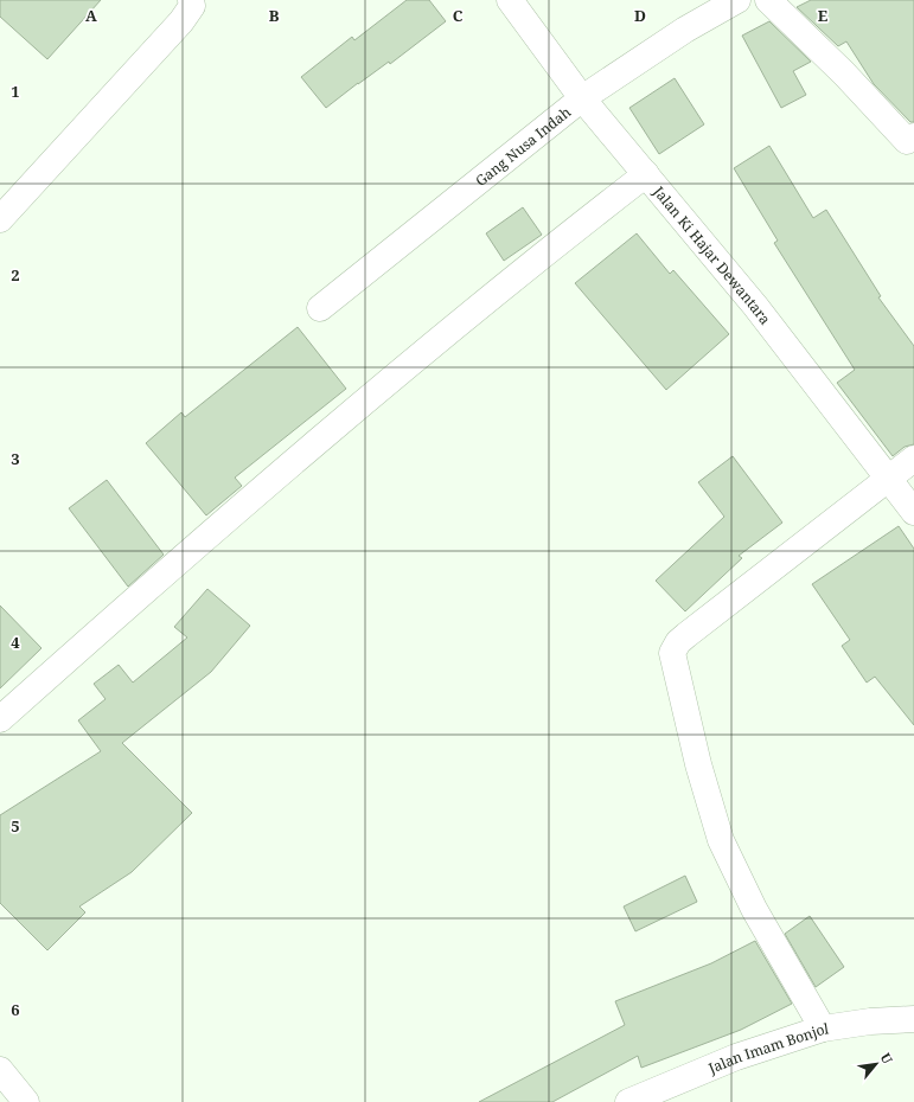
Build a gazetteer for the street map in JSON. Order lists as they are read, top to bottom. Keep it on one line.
{"streets":{"street":["Gang Nusa Indah","Jalan Ki Hajar Dewantara","Jalan Imam Bonjol"]},"crossings":[["Gang Nusa Indah","Jalan Ki Hajar Dewantara"]],"north":"top right","grid":{"columns":["A","B","C","D","E"],"rows":["1","2","3","4","5","6"]}}
